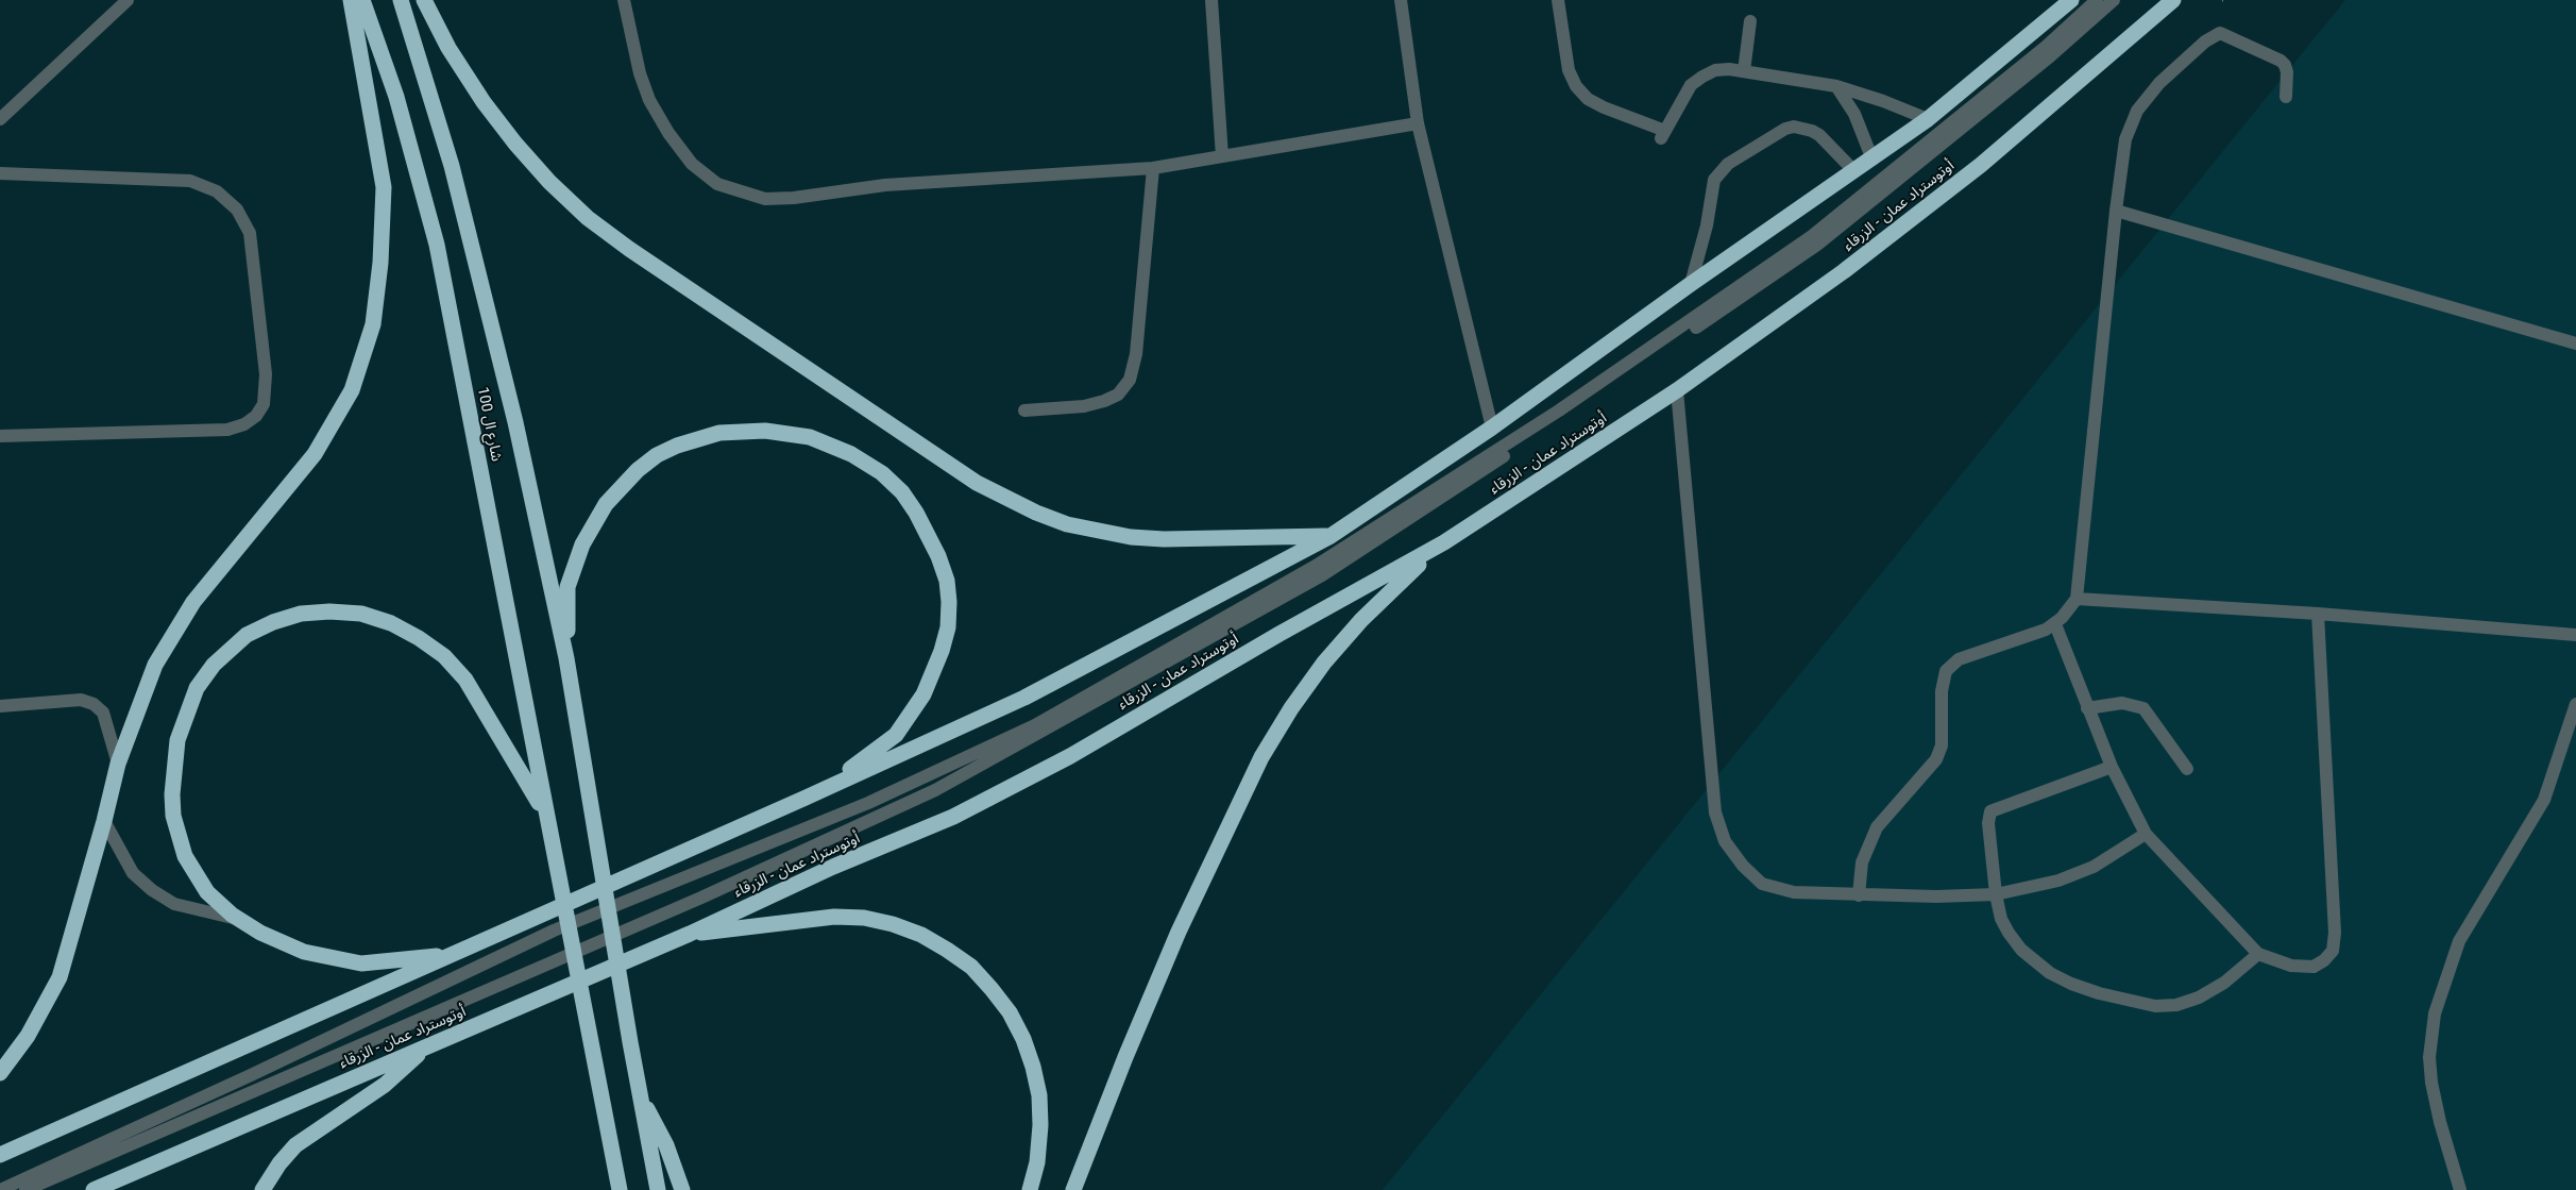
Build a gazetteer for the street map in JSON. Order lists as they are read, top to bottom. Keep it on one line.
{"streets":{"highway":["أوتوستراد عمان - الزرقاء","شارع ال 100"]}}
